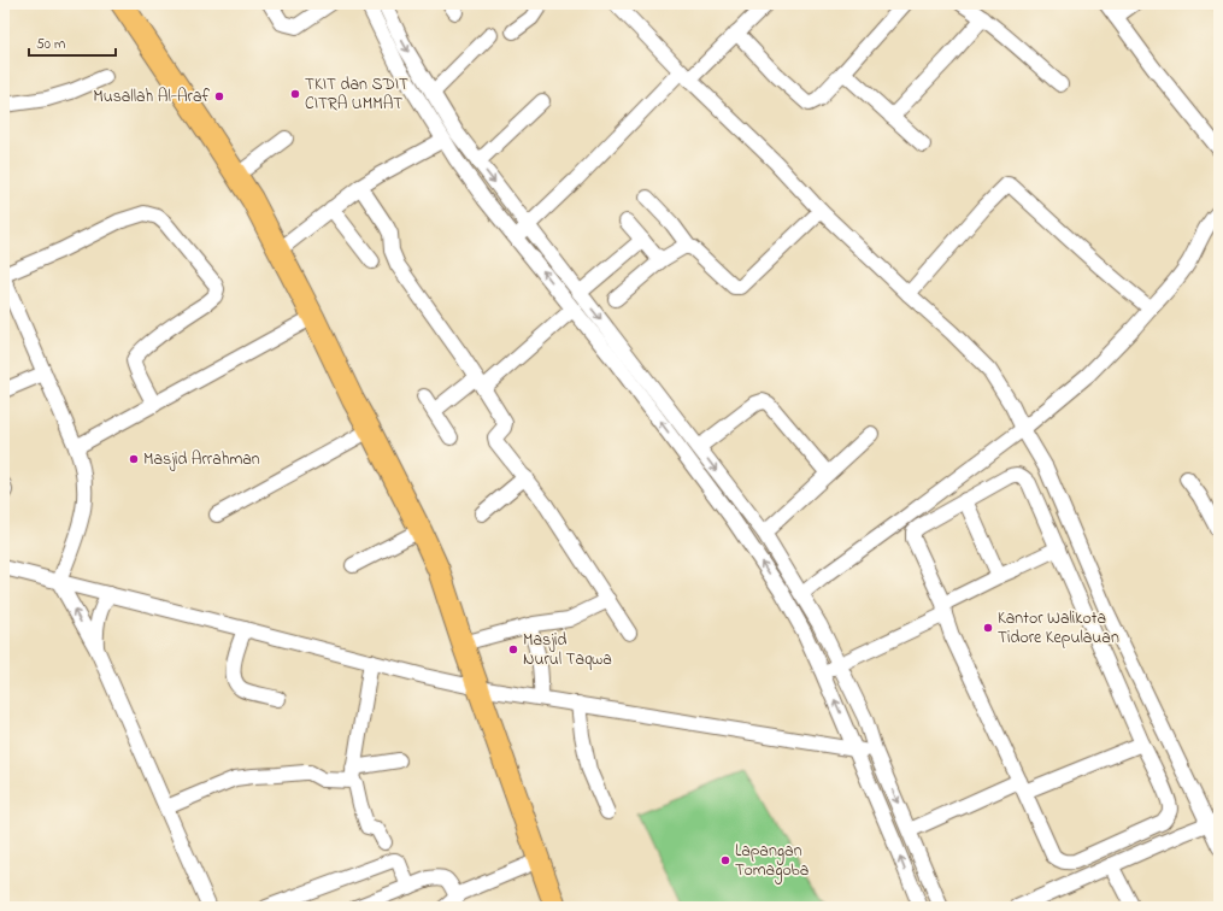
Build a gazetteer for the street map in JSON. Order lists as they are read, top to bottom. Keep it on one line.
{"places":["TKIT dan SDIT CITRA UMMAT","Musallah Al-Araf","Masjid Arrahman","Kantor Walikota Tidore Kepulauan","Masjid Nurul Taqwa","Lapangan Tomagoba"],"scale_bar":"50 m"}
